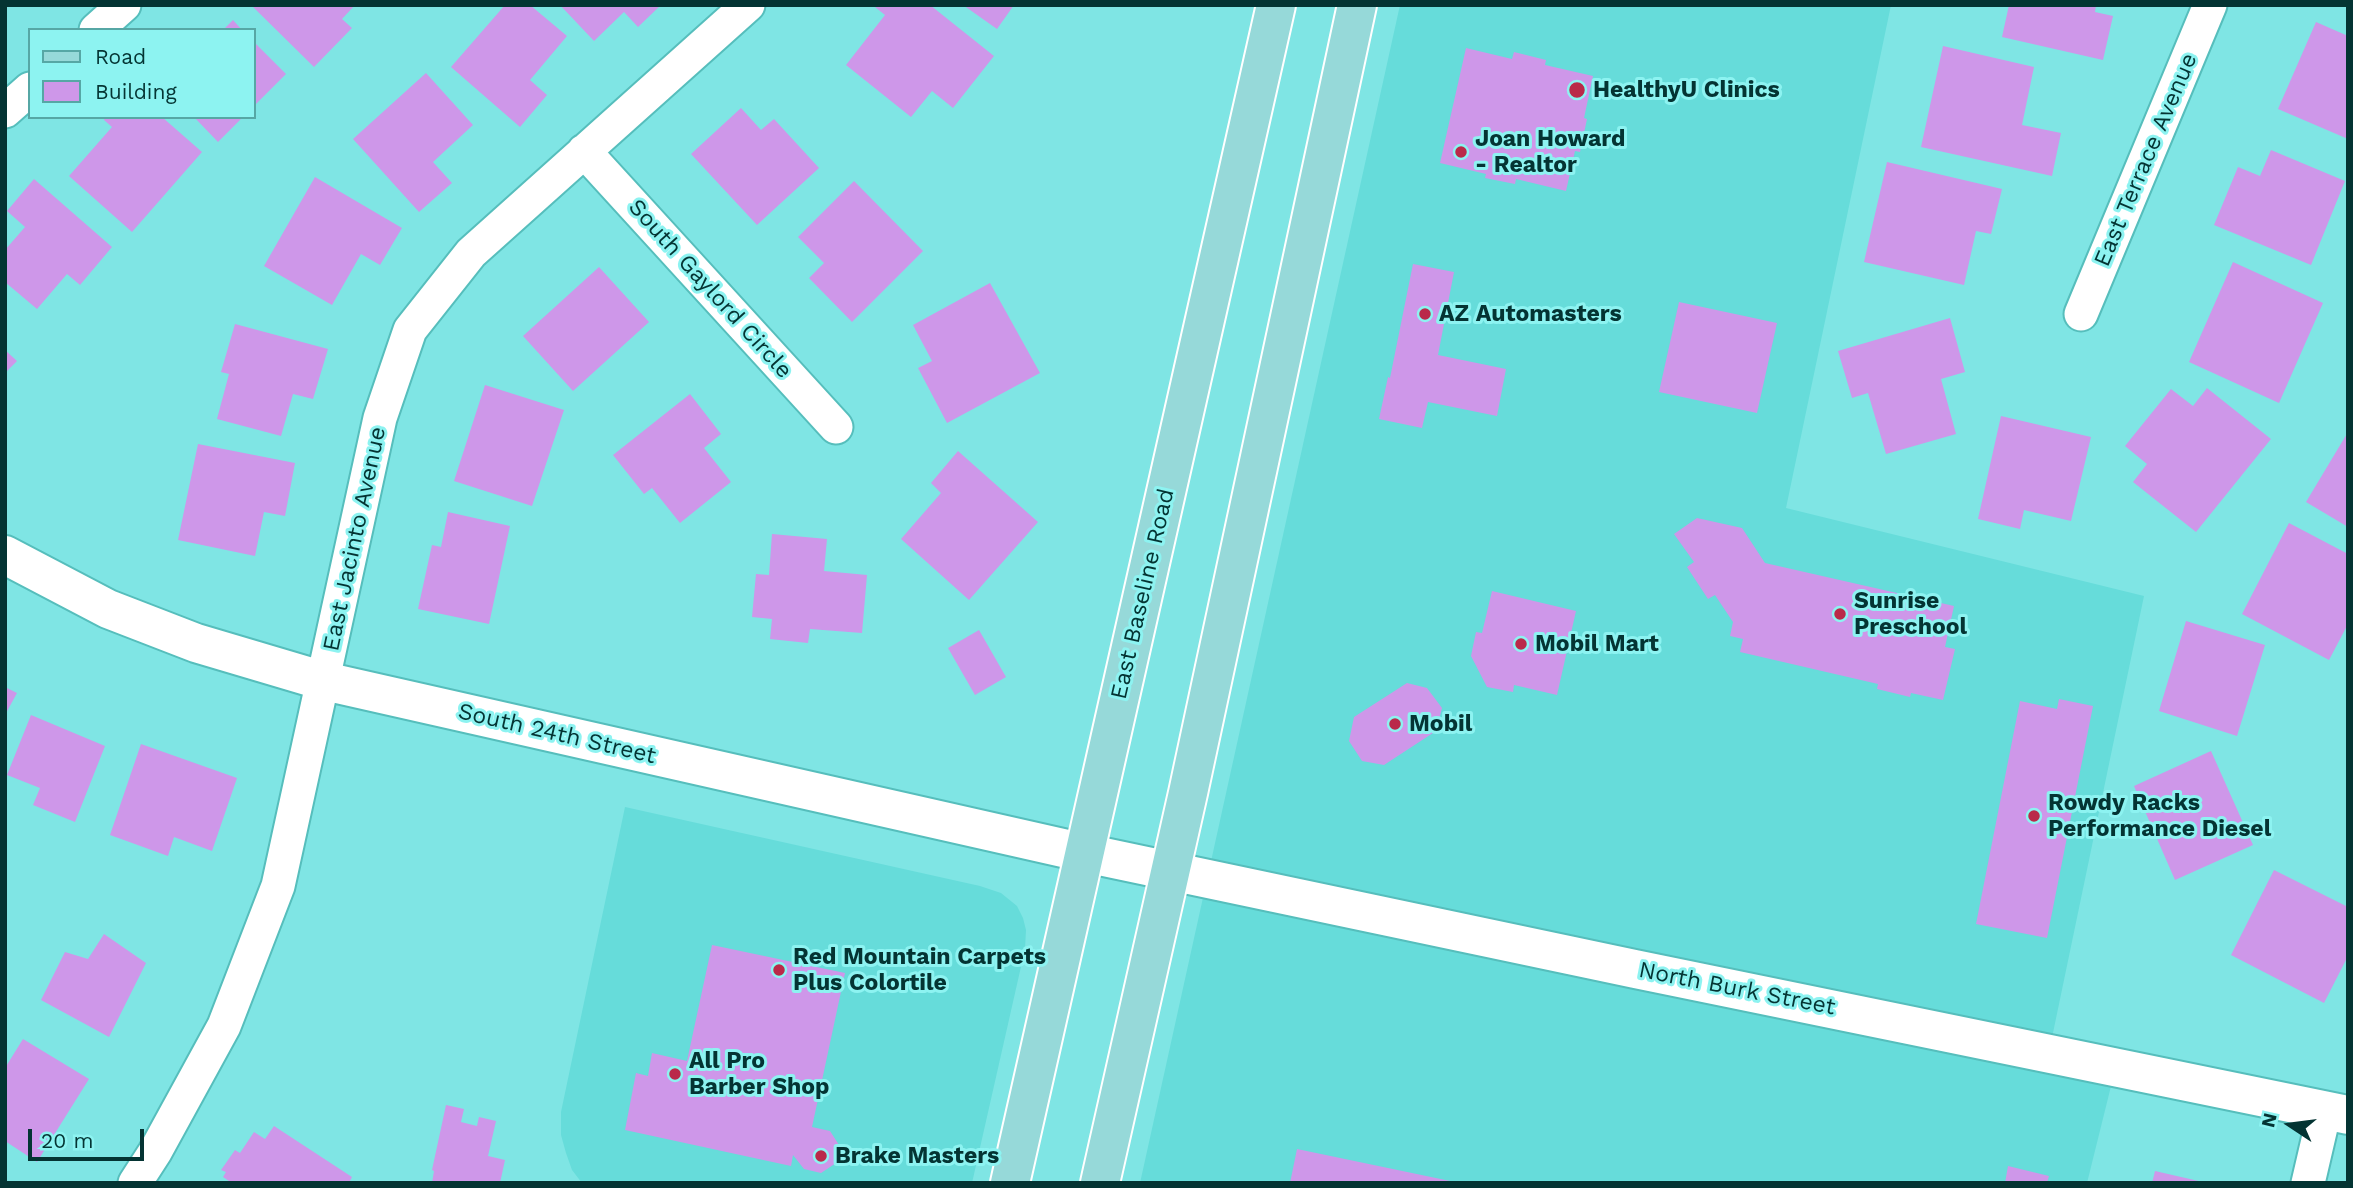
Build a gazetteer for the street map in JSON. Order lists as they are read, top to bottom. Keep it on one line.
{"streets":{"main road":["East Baseline Road"],"street":["East Terrace Avenue","South Gaylord Circle","East Jacinto Avenue","South 24th Street","North Burk Street"]},"crossings":[["South Gaylord Circle","East Jacinto Avenue"],["East Jacinto Avenue","South 24th Street"],["East Baseline Road","South 24th Street"],["South 24th Street","North Burk Street"]],"places":["HealthyU Clinics","Joan Howard - Realtor","AZ Automasters","Sunrise Preschool","Mobil Mart","Mobil","Rowdy Racks Performance Diesel","Red Mountain Carpets Plus Colortile","All Pro Barber Shop","Brake Masters"],"legend":["Road","Building"],"scale_bar":"20 m","north":"left"}
